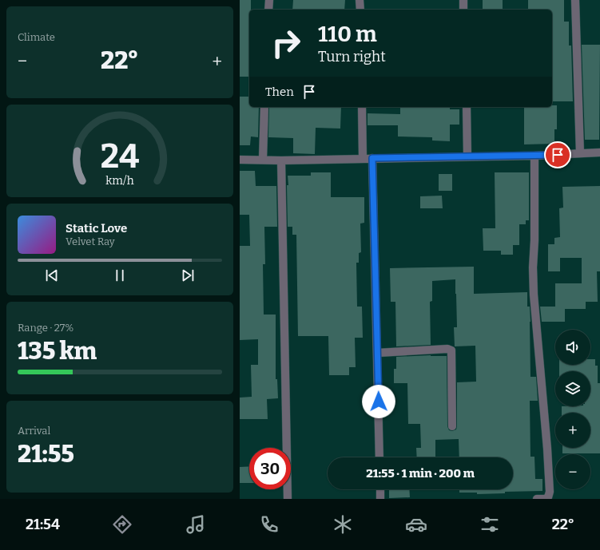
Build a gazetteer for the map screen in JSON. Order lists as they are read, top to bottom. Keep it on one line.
{"page":{"tile":["Climate",["Range · 27%","135 km"],["Arrival","21:55"]],"turn":["110 m","Turn right"],"heat":["−","22°","+"],"then":"Then","song":["Static Love","Velvet Ray"],"map_buttons":["+","−"],"limit":"30","trip":"21:55 · 1 min · 200 m","tabs":["21:54","22°"],"gauge":["24","km/h"]}}
